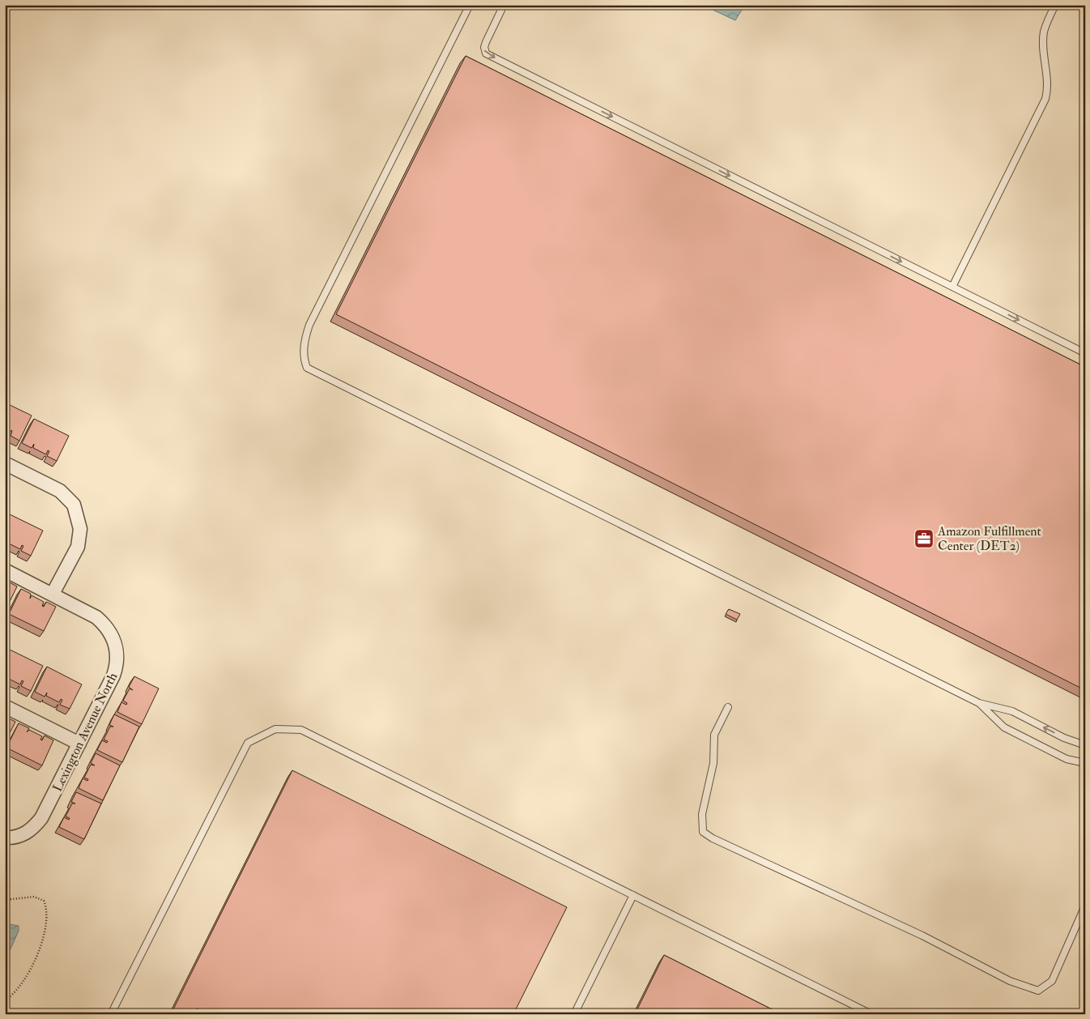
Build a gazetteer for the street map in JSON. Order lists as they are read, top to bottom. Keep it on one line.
{"streets":{"street":["Lexington Avenue North"]},"places":{"office":["Amazon Fulfillment Center (DET2)"]}}
